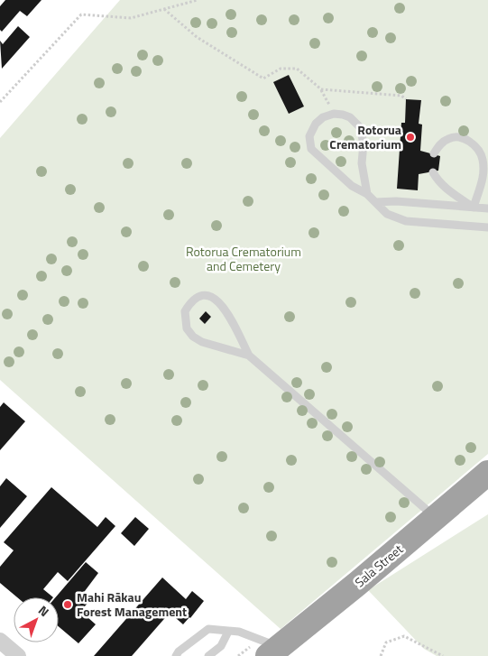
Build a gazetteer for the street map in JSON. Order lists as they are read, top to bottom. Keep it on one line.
{"streets":{"highway":["Sala Street"]},"parks":["Rotorua Crematorium and Cemetery"],"places":["Rotorua Crematorium","Mahi Rākau Forest Management"],"north":"top right"}
